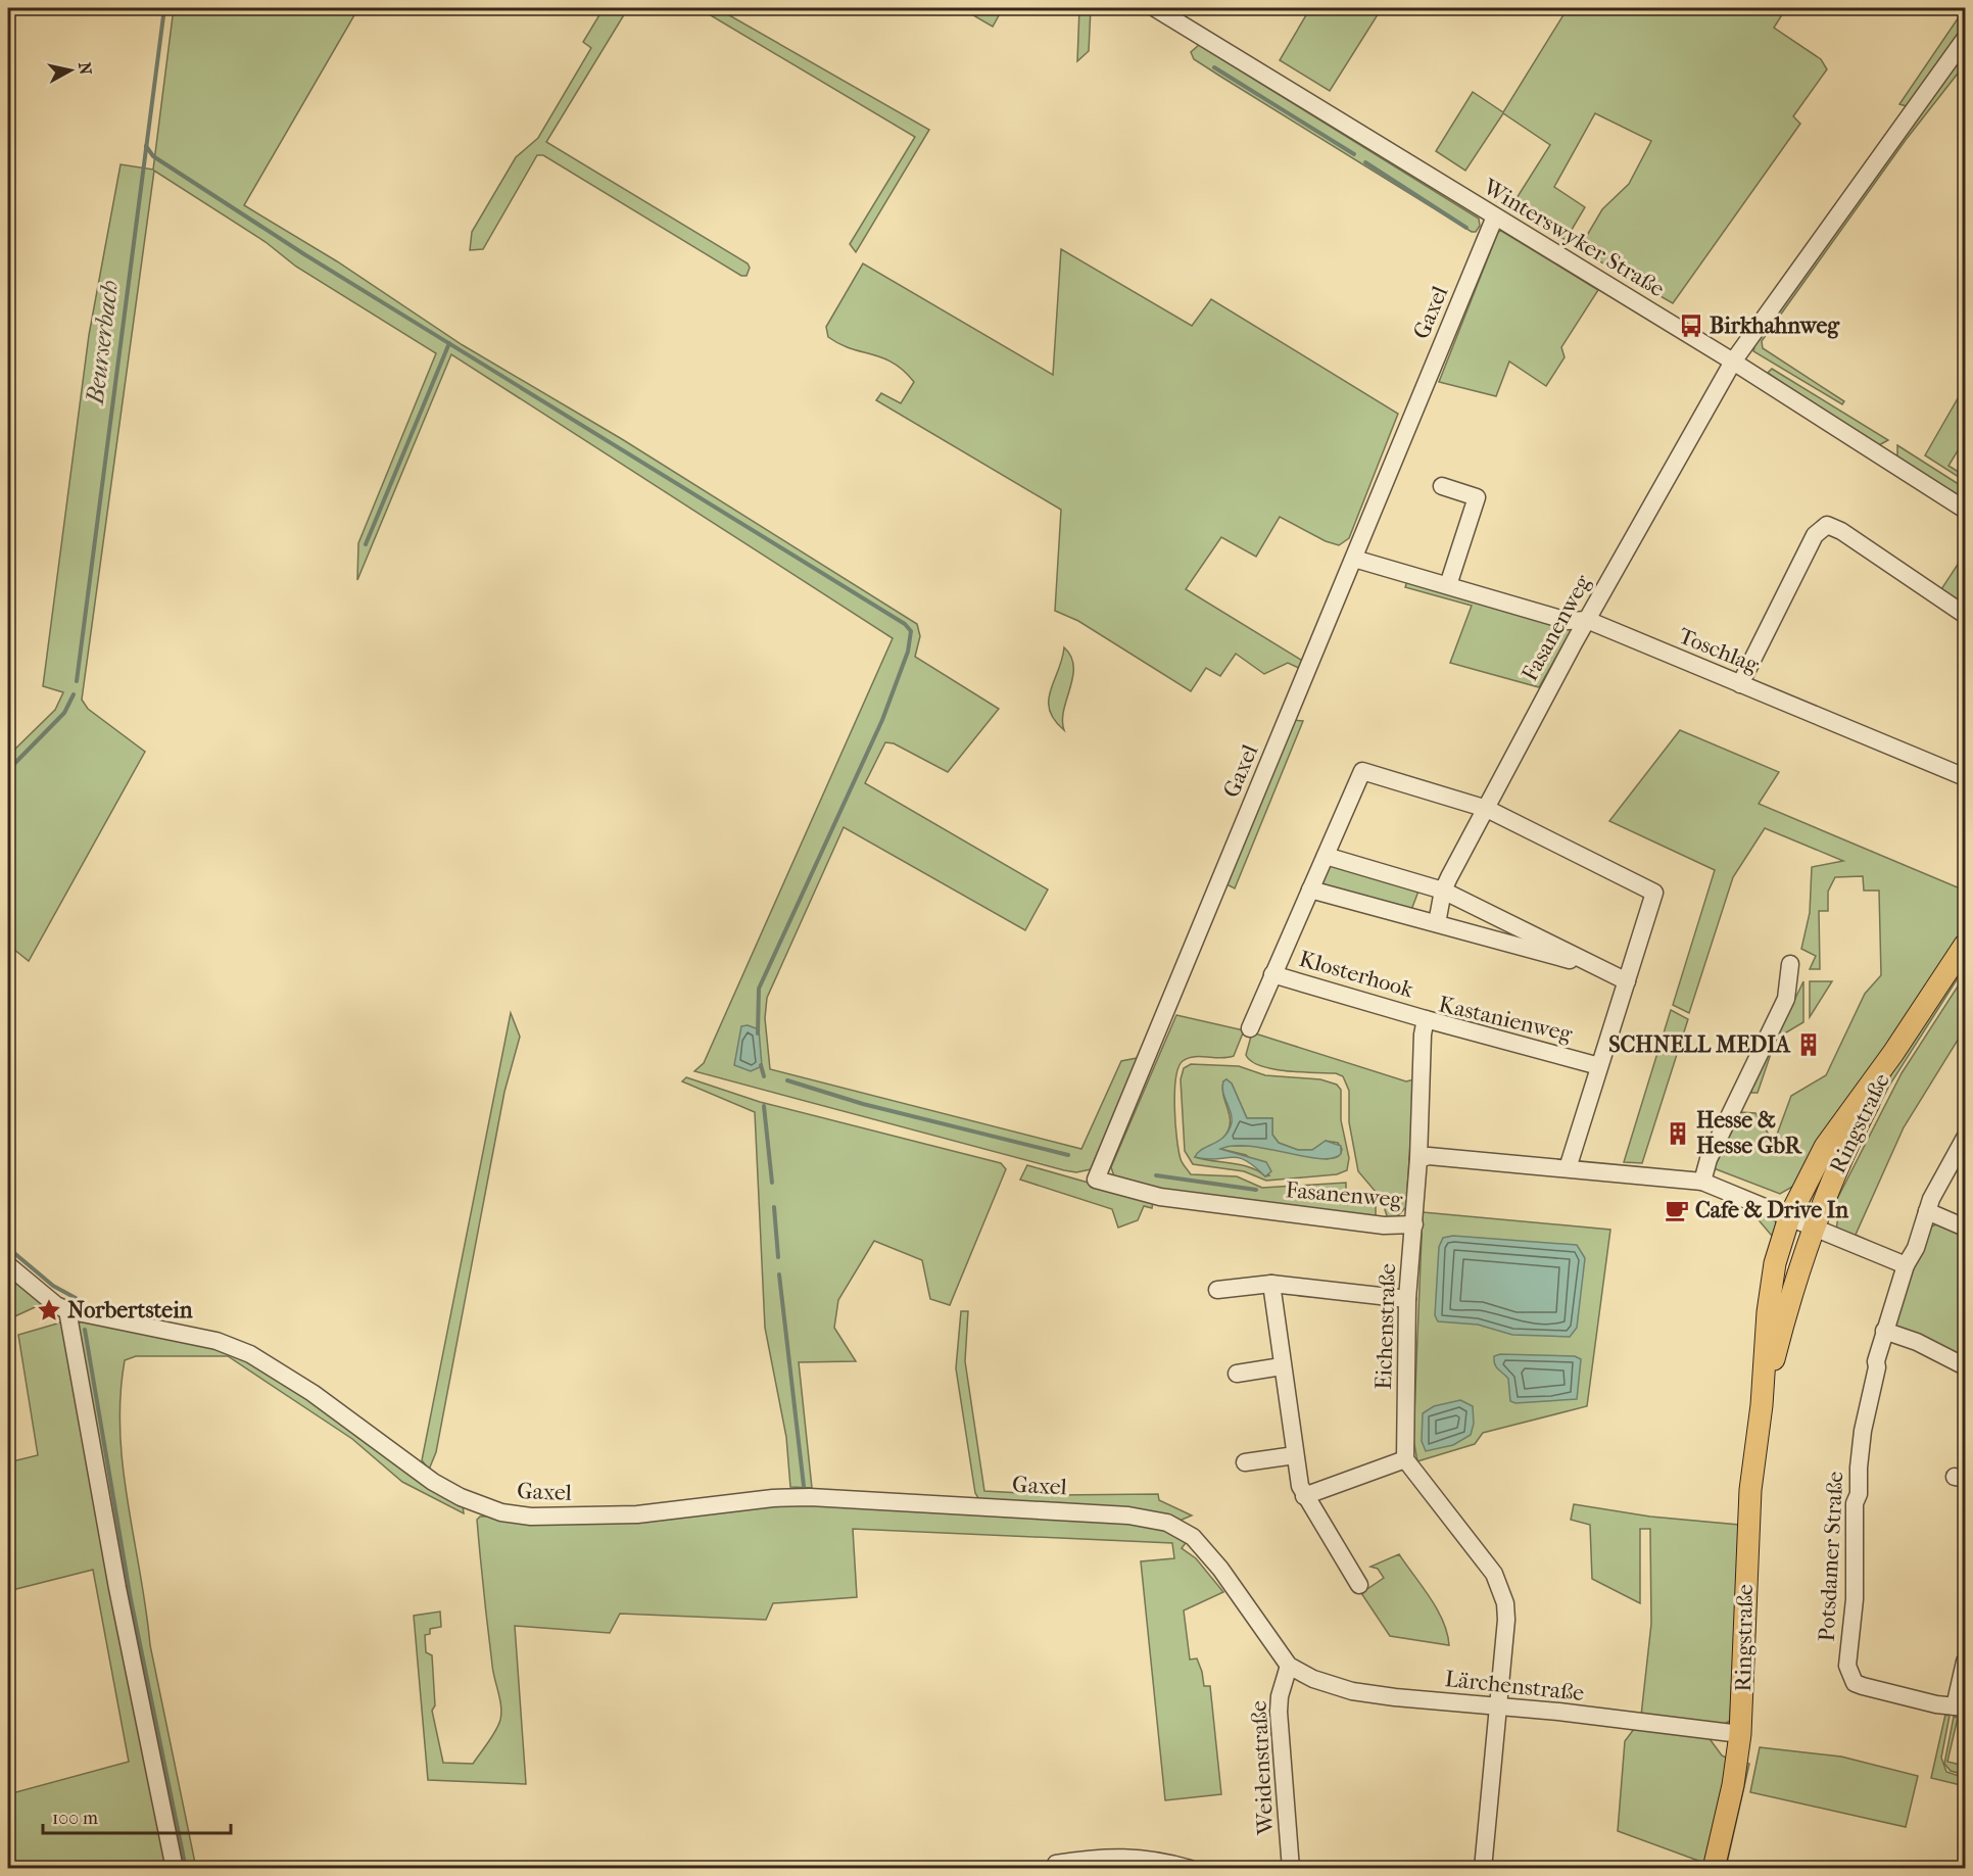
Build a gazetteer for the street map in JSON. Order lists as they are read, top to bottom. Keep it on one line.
{"streets":{"main road":["Ringstraße"],"street":["Winterswyker Straße","Gaxel","Fasanenweg","Toschlag","Klosterhook","Kastanienweg","Eichenstraße","Potsdamer Straße","Lärchenstraße","Weidenstraße"]},"crossings":[["Winterswyker Straße","Gaxel"],["Winterswyker Straße","Fasanenweg"],["Gaxel","Fasanenweg"],["Gaxel","Toschlag"],["Gaxel","Lärchenstraße"],["Gaxel","Weidenstraße"],["Fasanenweg","Toschlag"],["Fasanenweg","Klosterhook"],["Fasanenweg","Eichenstraße"],["Klosterhook","Kastanienweg"],["Kastanienweg","Eichenstraße"],["Ringstraße","Lärchenstraße"],["Lärchenstraße","Weidenstraße"]],"water":["Beurserbach"],"places":{"bus stop":["Birkhahnweg"],"building":["SCHNELL MEDIA","Hesse & Hesse GbR"],"cafe":["Cafe & Drive In"],"place":["Norbertstein"]},"scale_bar":"100 m","north":"right"}
